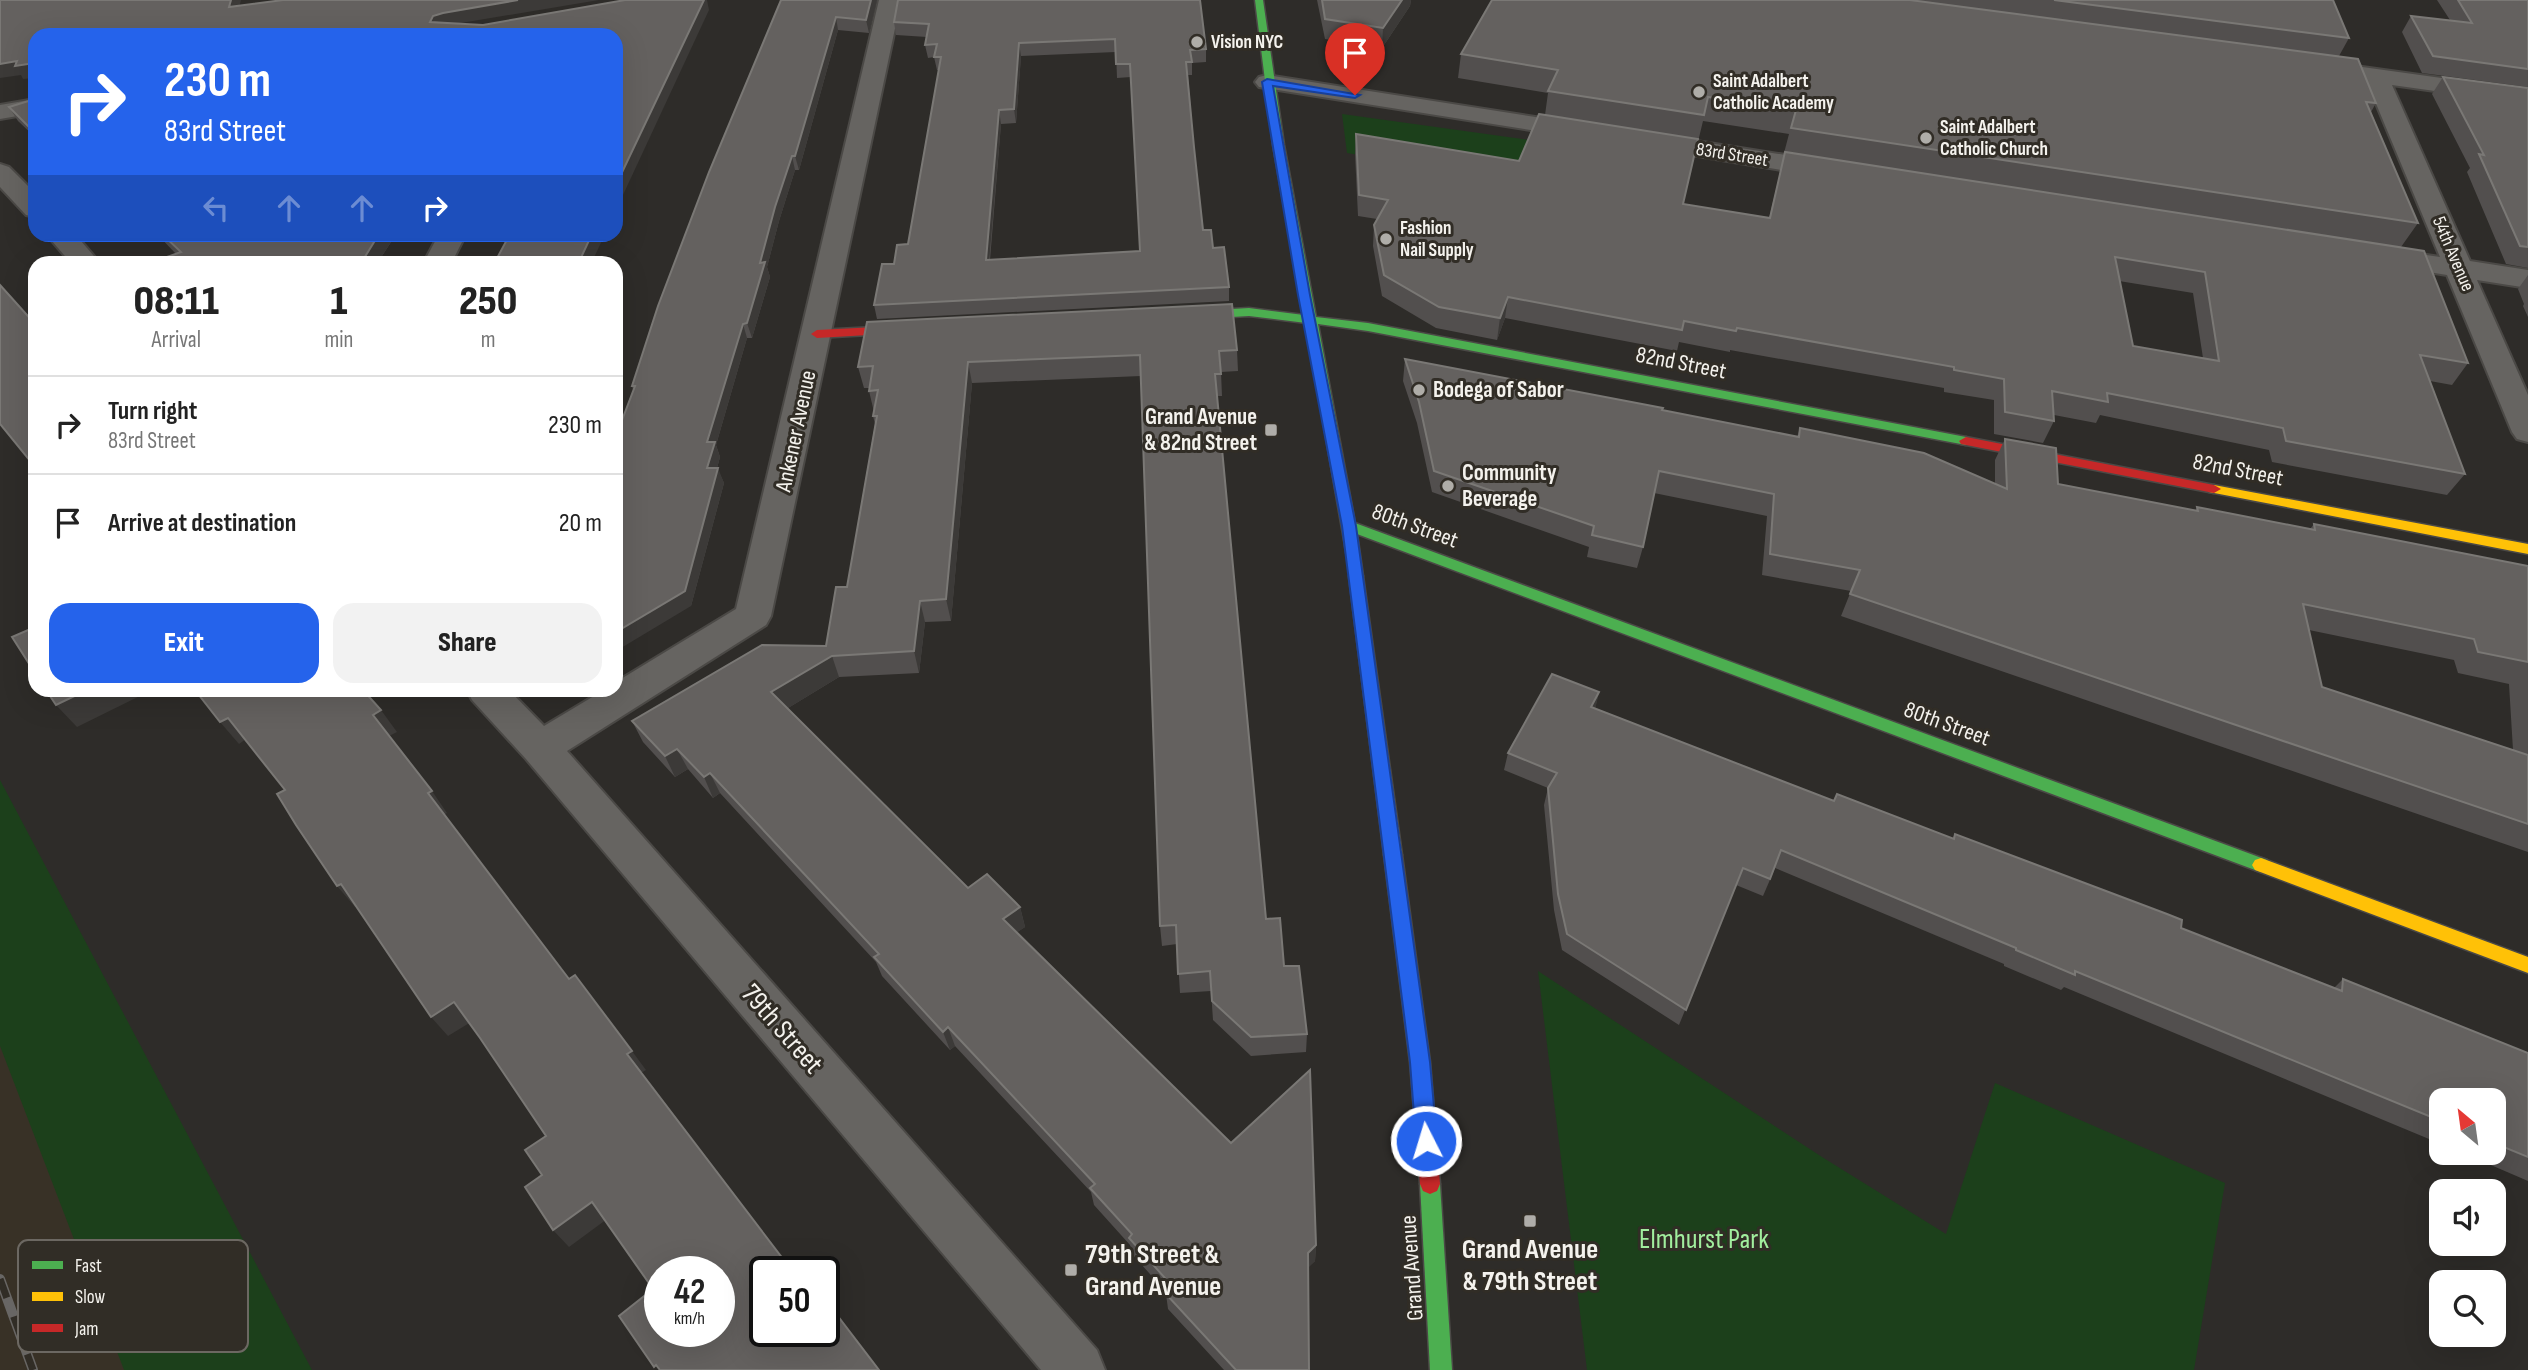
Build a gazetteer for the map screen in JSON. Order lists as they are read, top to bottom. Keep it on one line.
{"streets":{"street":["83rd Street","54th Avenue","82nd Street","Ankener Avenue","80th Street","79th Street","Grand Avenue"]},"crossings":[["83rd Street","Grand Avenue"],["82nd Street","Grand Avenue"],["Ankener Avenue","79th Street"],["80th Street","Grand Avenue"]],"parks":["Elmhurst Park"],"places":{"other":["Vision NYC","Saint Adalbert Catholic Academy","Saint Adalbert Catholic Church","Fashion Nail Supply","Bodega of Sabor","Community Beverage"],"transit":["Grand Avenue & 82nd Street","Grand Avenue & 79th Street","79th Street & Grand Avenue"]},"legend":["Fast","Slow","Jam"],"north":"top left","page":{"turn":["230 m","83rd Street"],"eta":["08:11","Arrival","1","min","250","m"],"list":[{"name":"Turn right","note":"83rd Street","value":"230 m"},{"name":"Arrive at destination","value":"20 m"}],"buttons":["Exit","Share"],"speed":"42 km/h","limit":"50"}}
